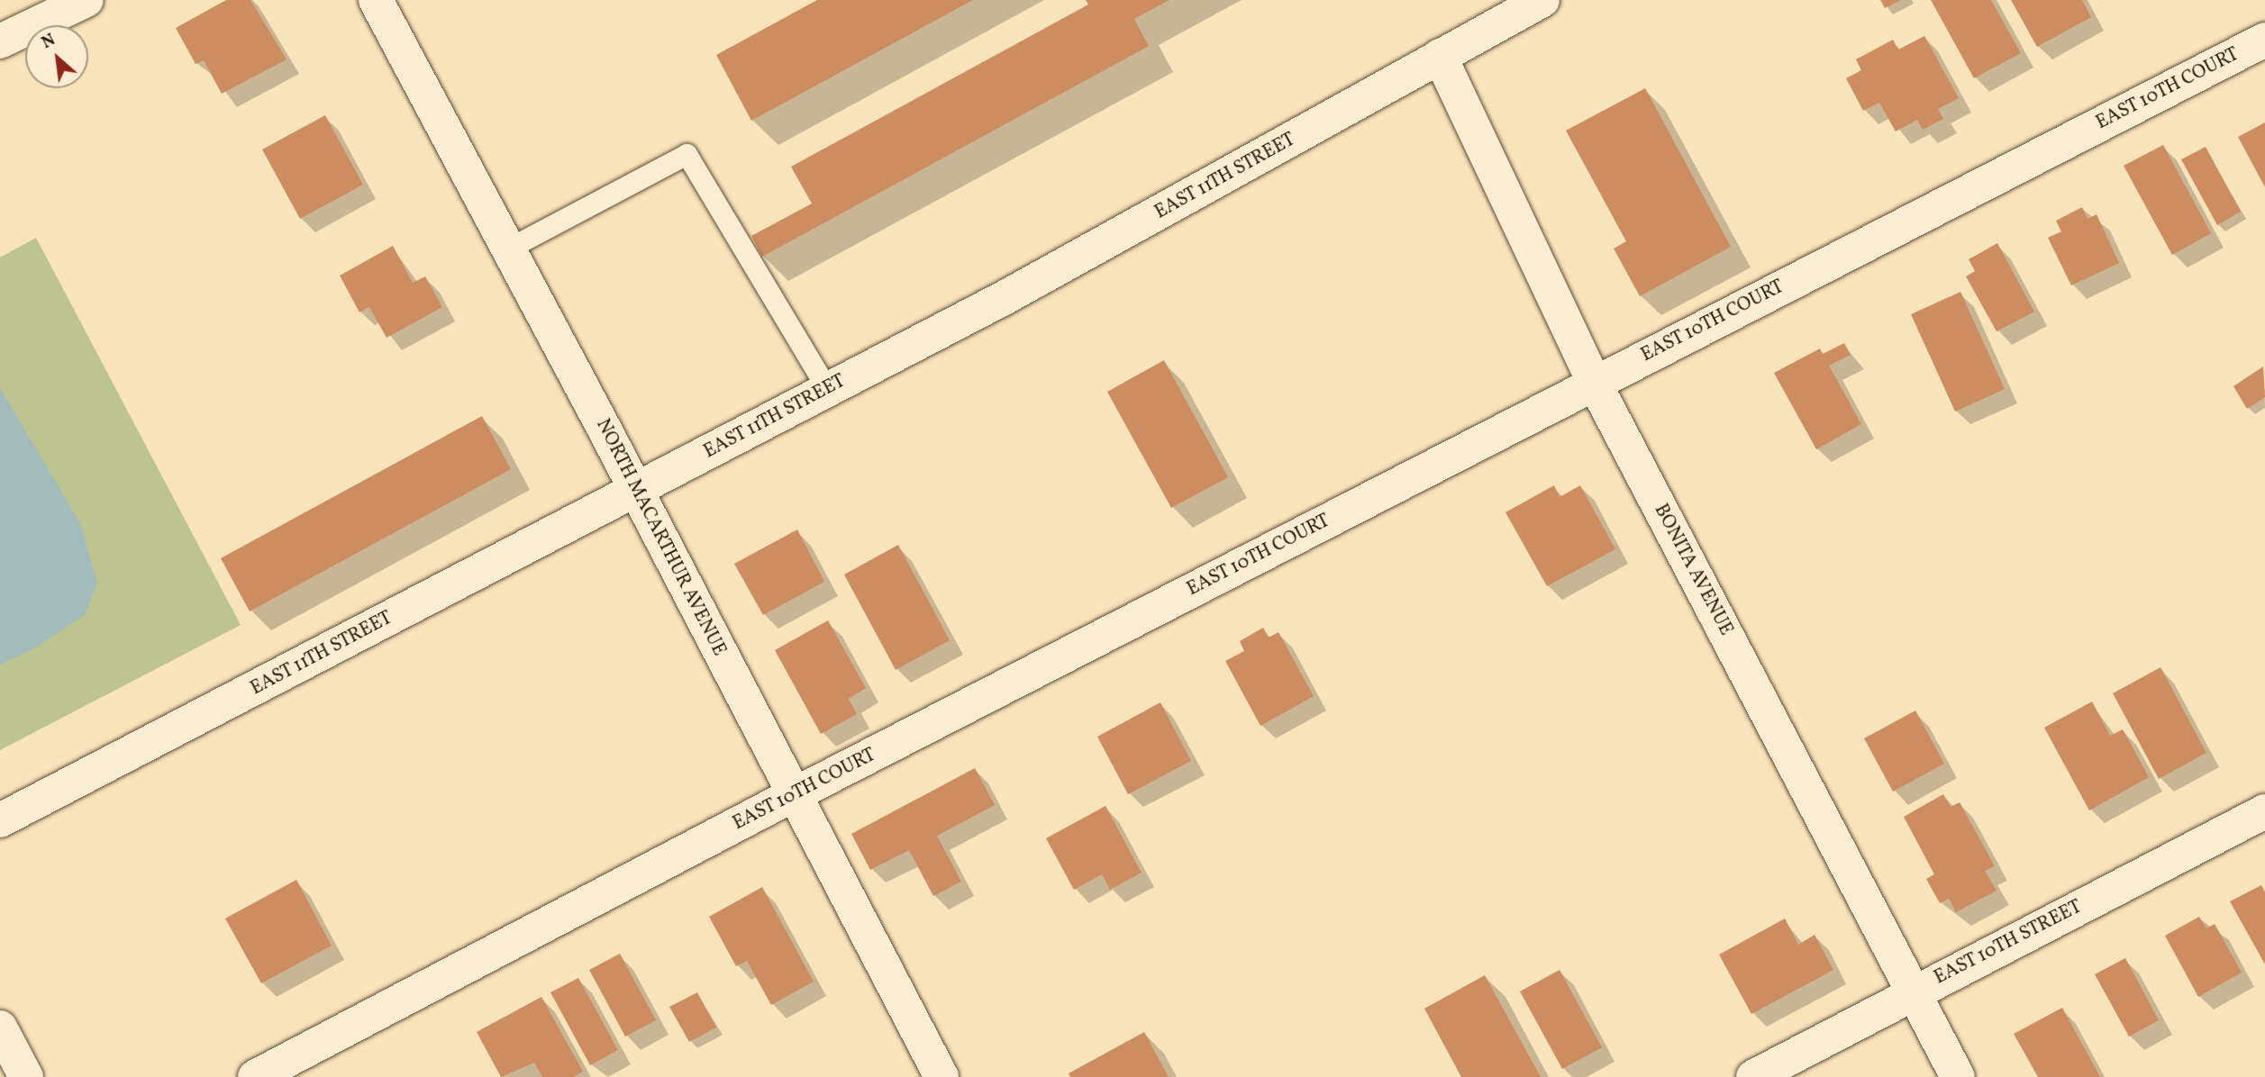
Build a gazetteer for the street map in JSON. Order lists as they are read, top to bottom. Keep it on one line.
{"streets":{"street":["EAST 10TH COURT","EAST 11TH STREET","NORTH MACARTHUR AVENUE","BONITA AVENUE","EAST 10TH STREET"]},"crossings":[["EAST 10TH COURT","NORTH MACARTHUR AVENUE"],["EAST 10TH COURT","BONITA AVENUE"],["EAST 11TH STREET","NORTH MACARTHUR AVENUE"],["EAST 11TH STREET","BONITA AVENUE"],["BONITA AVENUE","EAST 10TH STREET"]],"north":"top left"}
